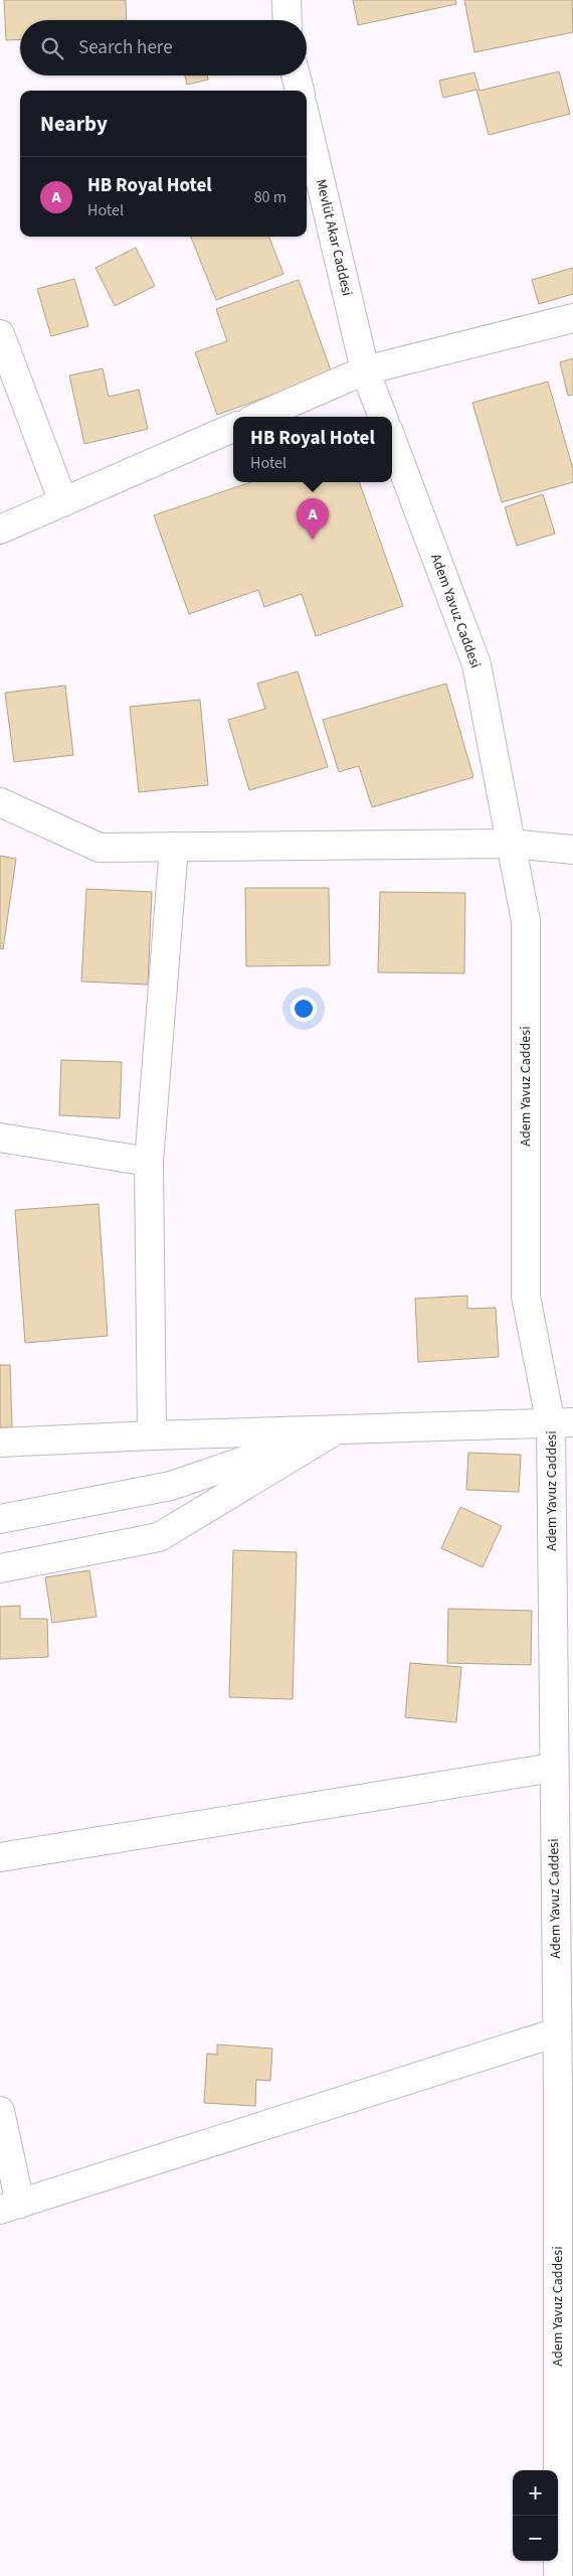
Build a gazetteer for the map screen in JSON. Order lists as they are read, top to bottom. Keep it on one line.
{"streets":{"street":["Mevlüt Akar Caddesi","Adem Yavuz Caddesi"]},"page":{"search":"Search here","heading":"Nearby","list":[{"mark":"A","name":"HB Royal Hotel","note":"Hotel","value":"80 m"}],"popup":["HB Royal Hotel","Hotel"],"pins":"A","map_buttons":["+","−"]}}
